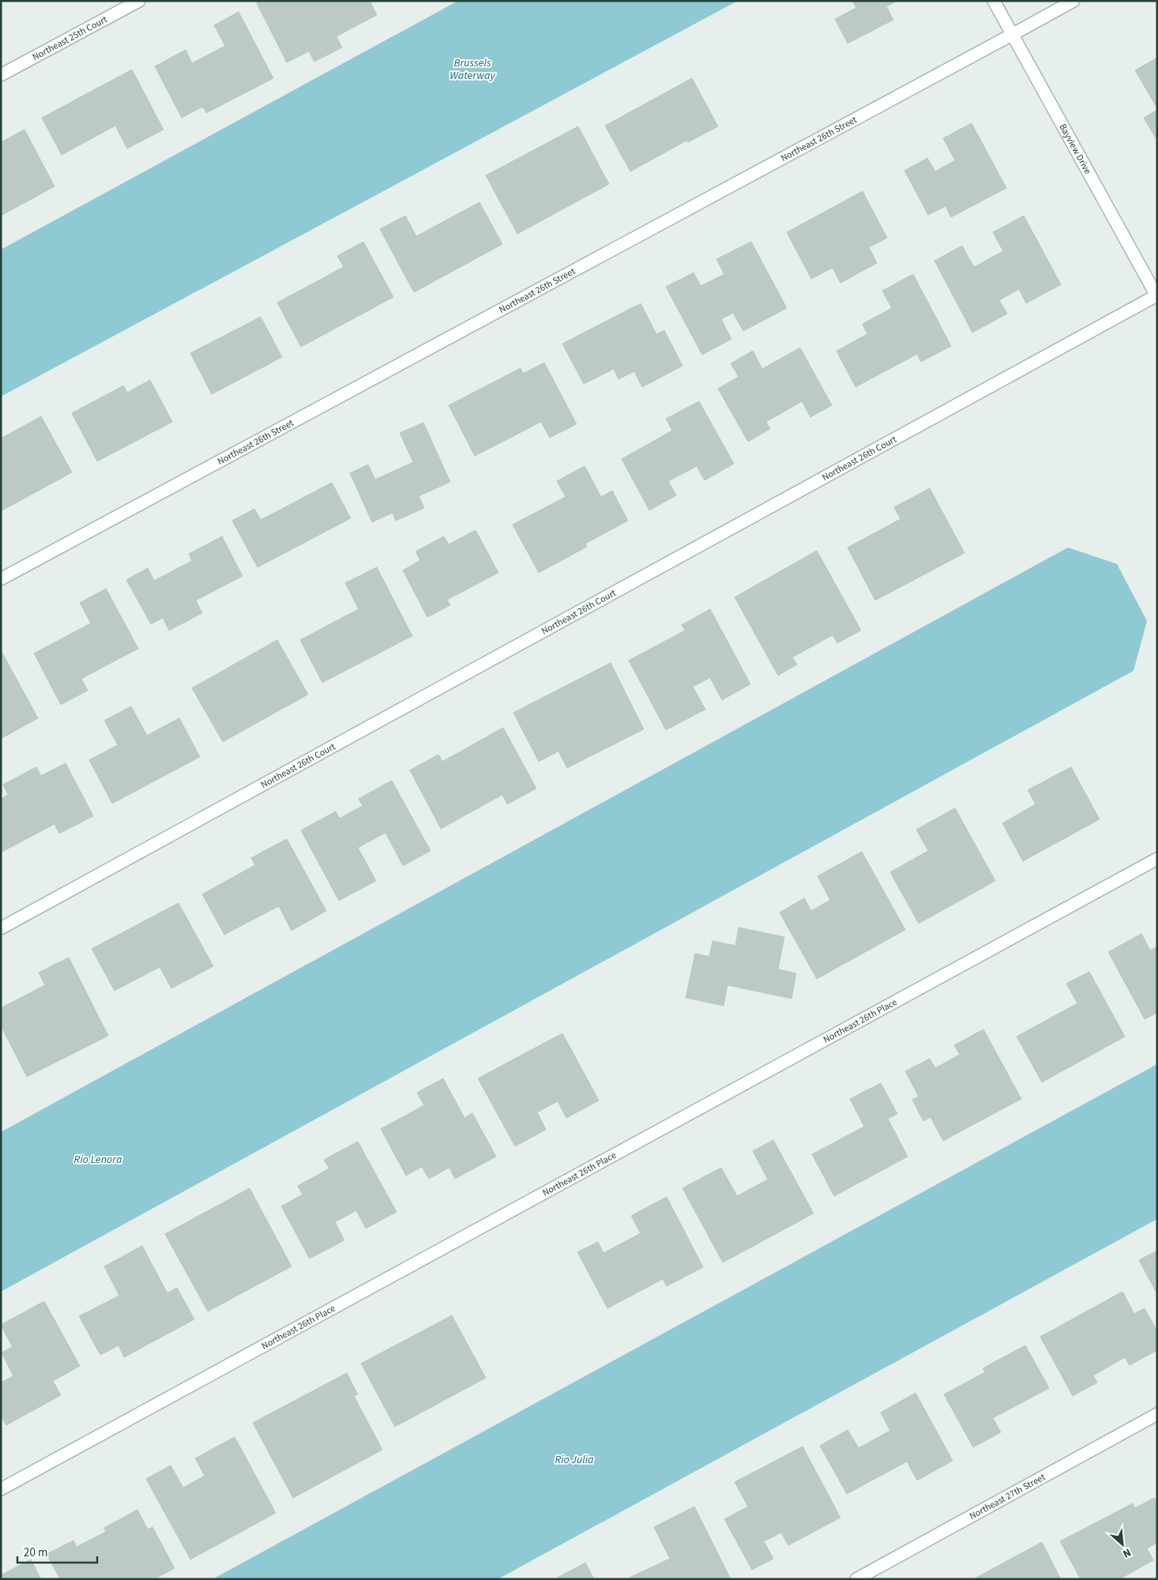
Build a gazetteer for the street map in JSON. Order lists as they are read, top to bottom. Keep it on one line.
{"streets":{"street":["Northeast 25th Court","Northeast 26th Street","Bayview Drive","Northeast 26th Court","Northeast 26th Place","Northeast 27th Street"]},"crossings":[["Northeast 26th Street","Bayview Drive"],["Bayview Drive","Northeast 26th Court"]],"water":["Brussels Waterway","Rio Lenora","Rio Julia"],"scale_bar":"20 m","north":"bottom right"}
